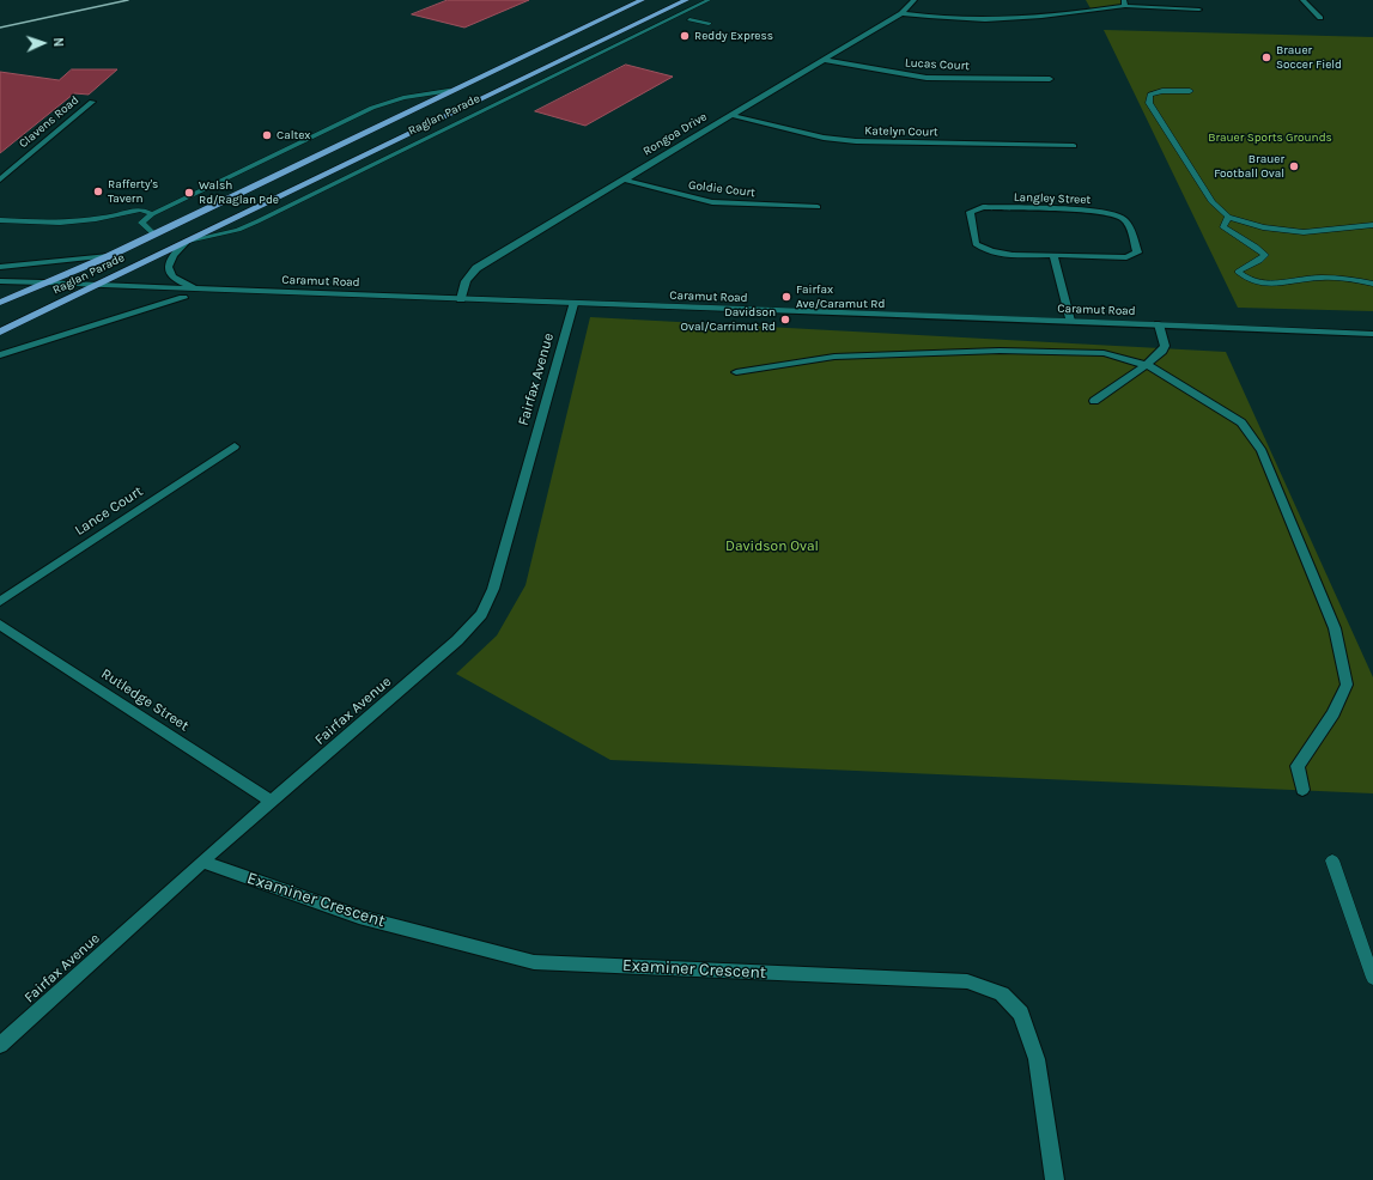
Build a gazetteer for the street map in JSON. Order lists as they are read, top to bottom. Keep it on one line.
{"streets":{"highway":["Raglan Parade"],"street":["Lucas Court","Clavens Road","Katelyn Court","Rongoa Drive","Goldie Court","Langley Street","Caramut Road","Fairfax Avenue","Lance Court","Rutledge Street","Examiner Crescent"]},"crossings":[["Lucas Court","Rongoa Drive"],["Raglan Parade","Caramut Road"],["Katelyn Court","Rongoa Drive"],["Rongoa Drive","Goldie Court"],["Rongoa Drive","Caramut Road"],["Caramut Road","Fairfax Avenue"],["Fairfax Avenue","Rutledge Street"],["Fairfax Avenue","Examiner Crescent"]],"parks":["Brauer Sports Grounds","Davidson Oval"],"places":["Reddy Express","Brauer Soccer Field","Caltex","Brauer Football Oval","Rafferty's Tavern","Walsh Rd/Raglan Pde","Fairfax Ave/Caramut Rd","Davidson Oval/Carrimut Rd"],"north":"right"}
